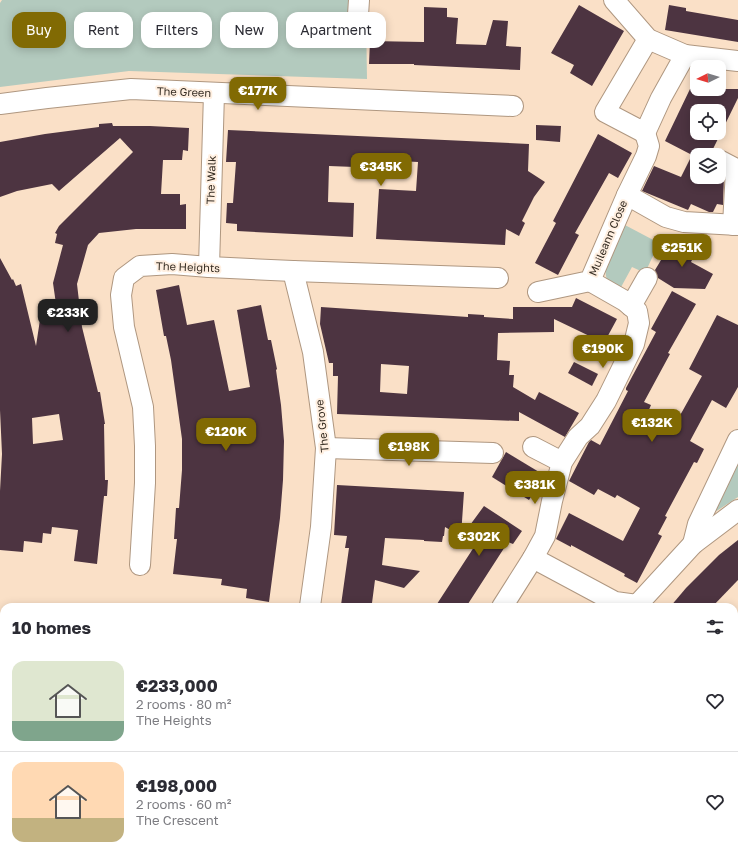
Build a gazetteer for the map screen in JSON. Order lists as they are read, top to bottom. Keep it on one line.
{"streets":{"street":["The Green","The Walk","Muileann Close","The Heights","The Grove"]},"crossings":[["The Green","The Walk"],["The Walk","The Heights"],["The Heights","The Grove"]],"north":"left","page":{"chip":["Buy","Rent","Filters","New","Apartment"],"price":["€177K","€345K","€251K","€233K","€190K","€132K","€120K","€198K","€381K","€302K"],"heading":"10 homes","list":[{"name":"€233,000","note":"2 rooms · 80 m² · The Heights"},{"name":"€198,000","note":"2 rooms · 60 m² · The Crescent"}]}}
